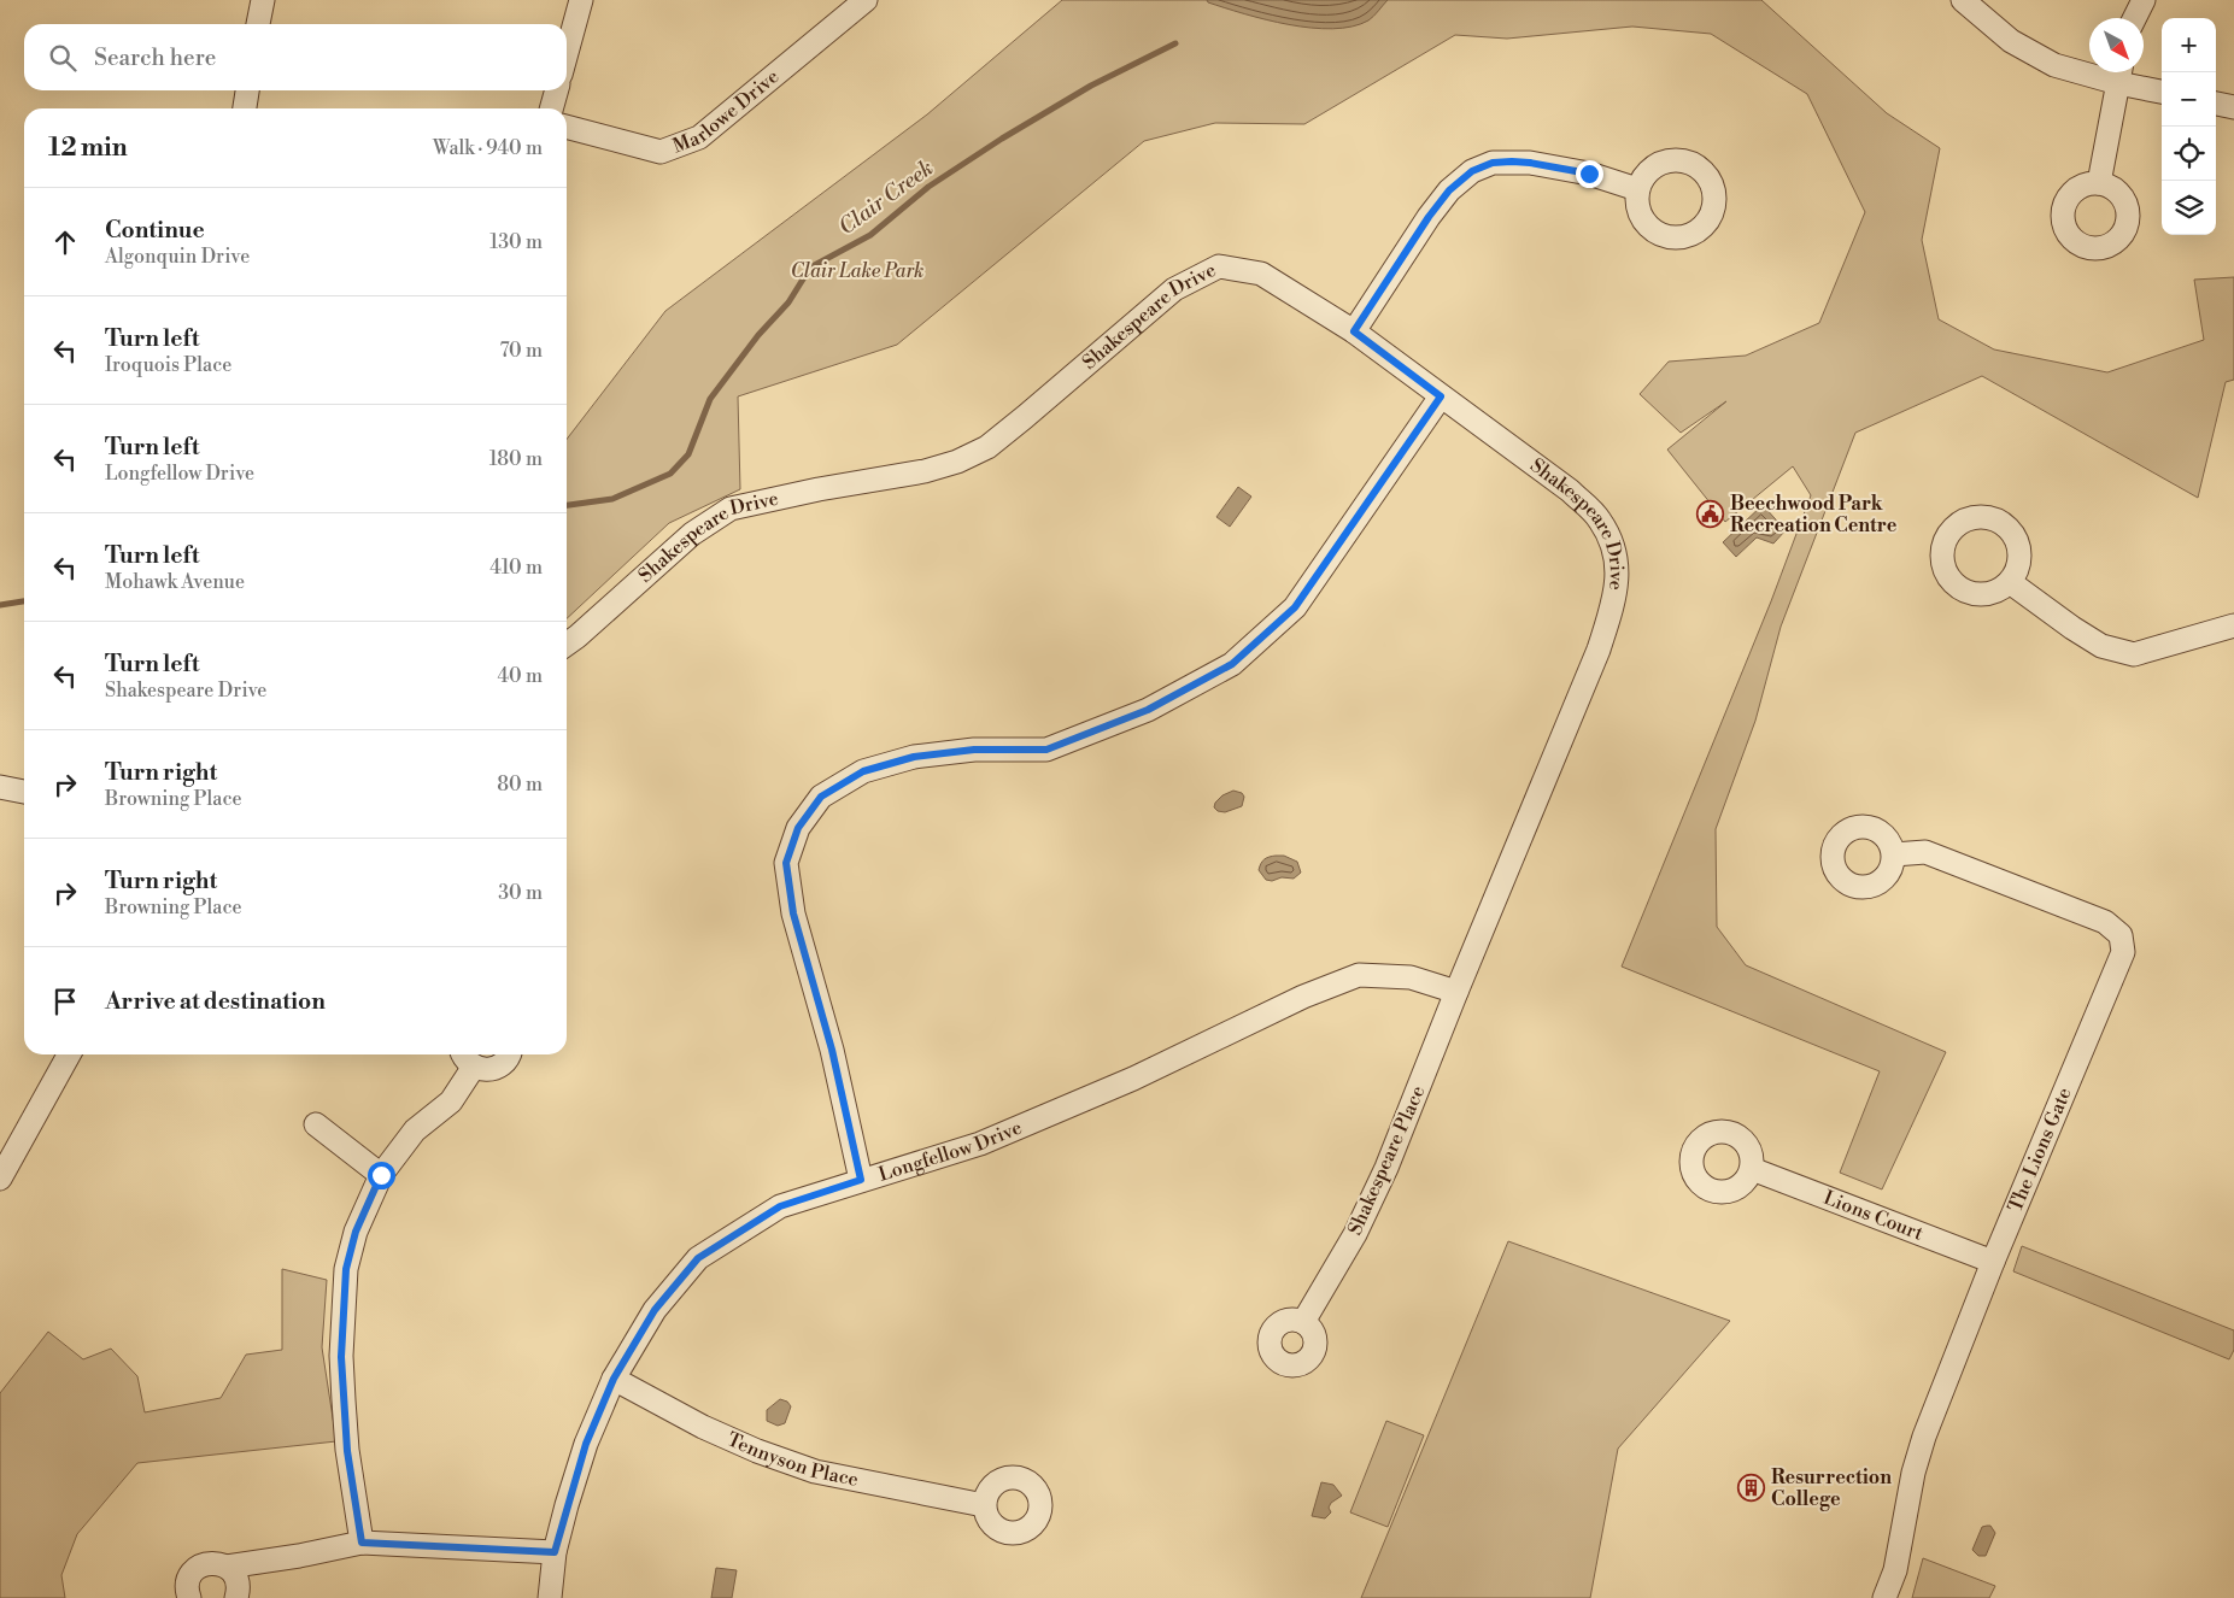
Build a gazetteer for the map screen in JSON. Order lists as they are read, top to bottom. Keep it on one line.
{"streets":{"street":["Marlowe Drive","Shakespeare Drive","Longfellow Drive","The Lions Gate","Shakespeare Place","Lions Court","Tennyson Place"]},"crossings":[["Shakespeare Drive","Longfellow Drive"],["Shakespeare Drive","Shakespeare Place"],["Longfellow Drive","Shakespeare Place"],["Longfellow Drive","Tennyson Place"],["The Lions Gate","Lions Court"]],"water":["Clair Creek"],"parks":["Clair Lake Park"],"places":{"public building":["Beechwood Park Recreation Centre"],"building":["Resurrection College"]},"north":"bottom right","page":{"map_buttons":["+","−"],"search":"Search here","heading":["12 min","Walk · 940 m"],"list":[["Continue","Algonquin Drive","130 m"],["Turn left","Iroquois Place","70 m"],["Turn left","Longfellow Drive","180 m"],["Turn left","Mohawk Avenue","410 m"],["Turn left","Shakespeare Drive","40 m"],["Turn right","Browning Place","80 m"],["Turn right","Browning Place","30 m"],"Arrive at destination"]}}
